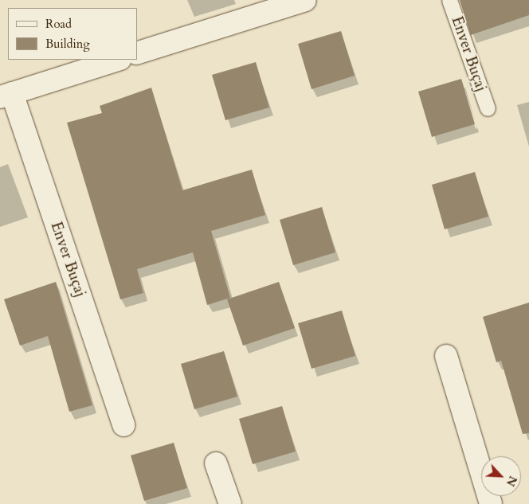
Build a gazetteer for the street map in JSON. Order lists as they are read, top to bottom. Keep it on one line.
{"streets":{"street":["Enver Buçaj"]},"legend":["Road","Building"],"north":"bottom right"}
